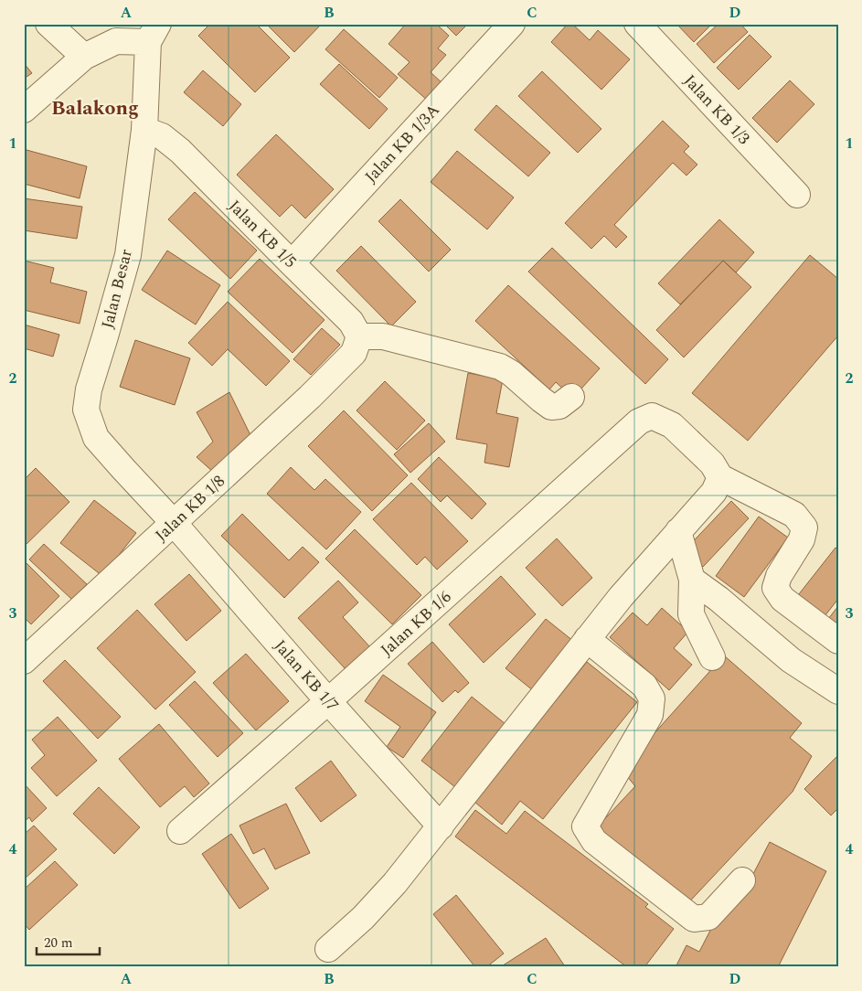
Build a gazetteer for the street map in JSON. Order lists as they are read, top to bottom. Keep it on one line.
{"streets":{"street":["Jalan KB 1/3","Jalan KB 1/3A","Jalan KB 1/5","Jalan Besar","Jalan KB 1/8","Jalan KB 1/6","Jalan KB 1/7"]},"crossings":[["Jalan KB 1/3A","Jalan KB 1/5"],["Jalan KB 1/5","Jalan Besar"],["Jalan KB 1/5","Jalan KB 1/8"],["Jalan Besar","Jalan KB 1/8"],["Jalan Besar","Jalan KB 1/7"],["Jalan KB 1/8","Jalan KB 1/7"],["Jalan KB 1/6","Jalan KB 1/7"]],"districts":["Balakong"],"scale_bar":"20 m","grid":{"columns":["A","B","C","D"],"rows":["1","2","3","4"]}}
